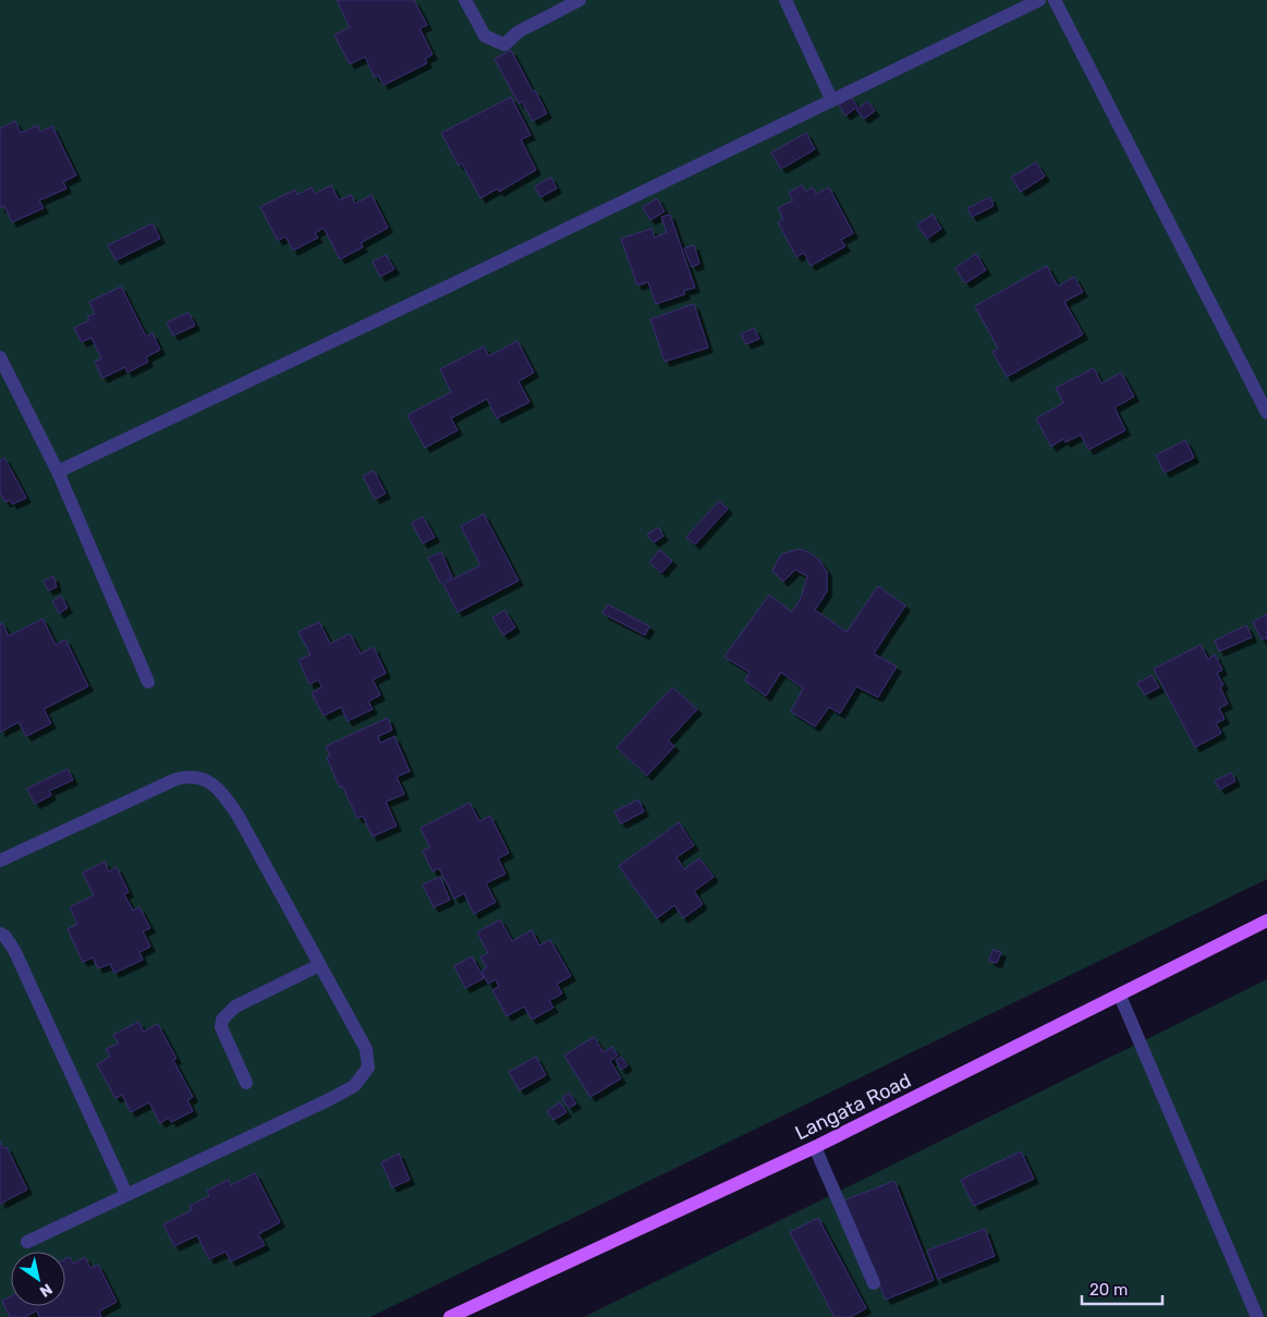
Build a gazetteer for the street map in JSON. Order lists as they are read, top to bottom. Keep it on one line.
{"streets":{"main road":["Langata Road"]},"scale_bar":"20 m","north":"bottom right"}
